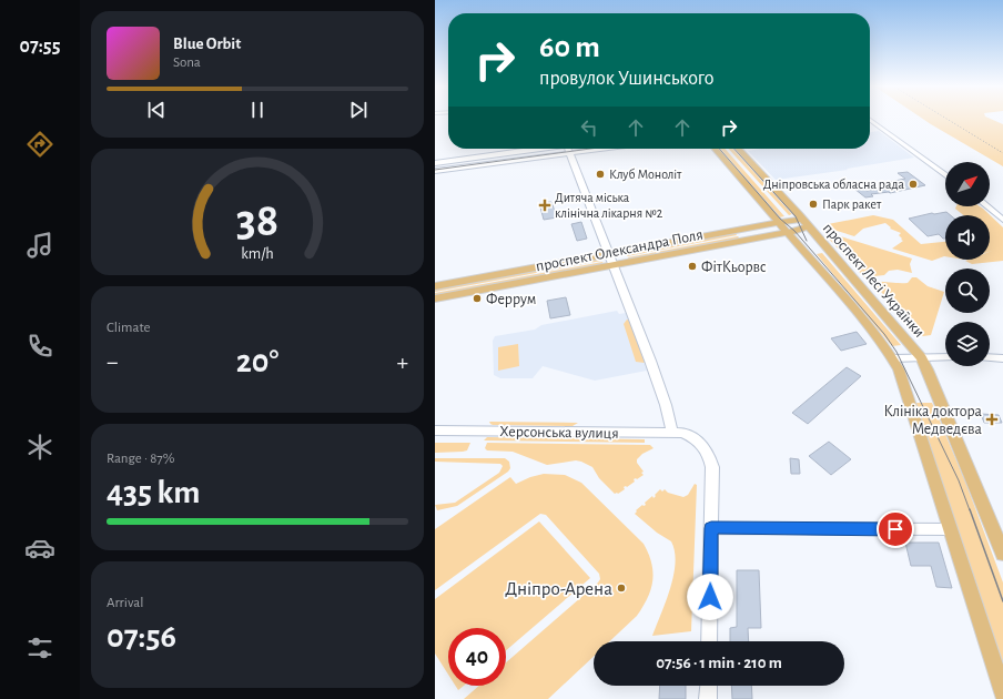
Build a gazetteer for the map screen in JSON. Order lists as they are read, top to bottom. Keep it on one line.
{"streets":{"main road":["проспект Олександра Поля","проспект Лесі Українки"],"street":["Херсонська вулиця"]},"crossings":[["проспект Олександра Поля","проспект Лесі Українки"]],"places":{"other":["Клуб Моноліт","Дніпровська обласна рада","Парк ракет","ФiтКьорвс","Феррум","Дніпро-Арена"],"health":["Дитяча міська клінічна лікарня №2","Клініка доктора Медведєва"]},"north":"top right","page":{"tabs":"07:55","turn":["60 m","провулок Ушинського"],"song":["Blue Orbit","Sona"],"tile":["Climate",["Range · 87%","435 km"],["Arrival","07:56"]],"heat":["−","20°","+"],"limit":"40","trip":"07:56 · 1 min · 210 m","gauge":["38","km/h"]}}
